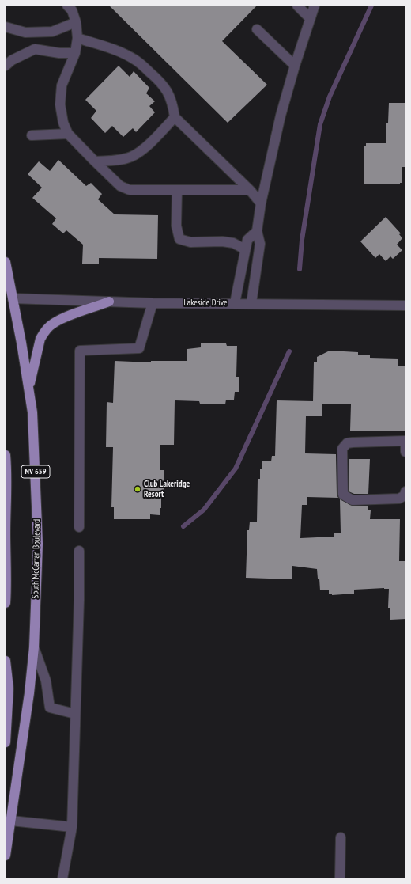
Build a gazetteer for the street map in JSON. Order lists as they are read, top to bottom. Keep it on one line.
{"streets":{"main road":["NV 659","South McCarran Boulevard"],"street":["Lakeside Drive"]},"crossings":[["Lakeside Drive","South McCarran Boulevard"]],"places":["Club Lakeridge Resort"]}
